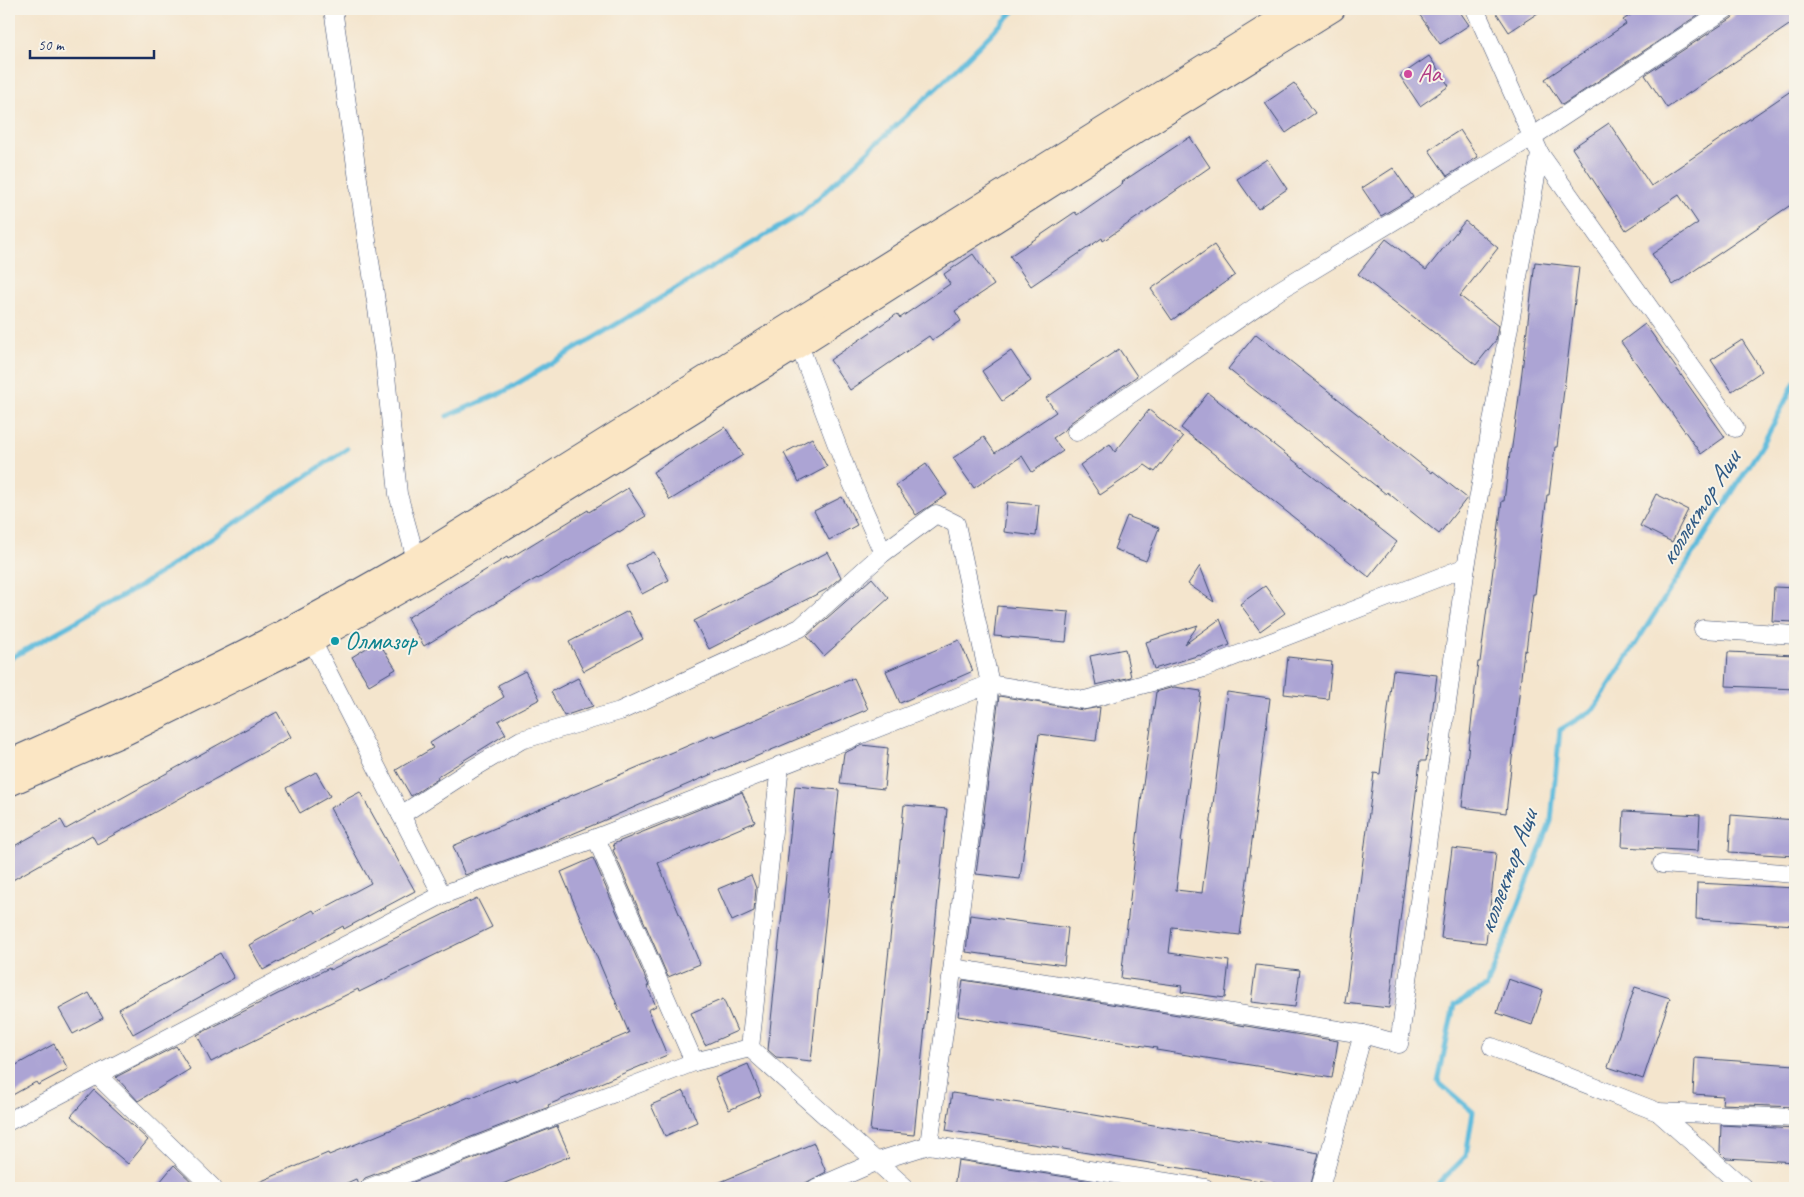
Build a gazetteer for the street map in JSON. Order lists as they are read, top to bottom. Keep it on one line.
{"water":["коллектор Ащи"],"places":["Аа","Олмазор"],"scale_bar":"50 m"}
